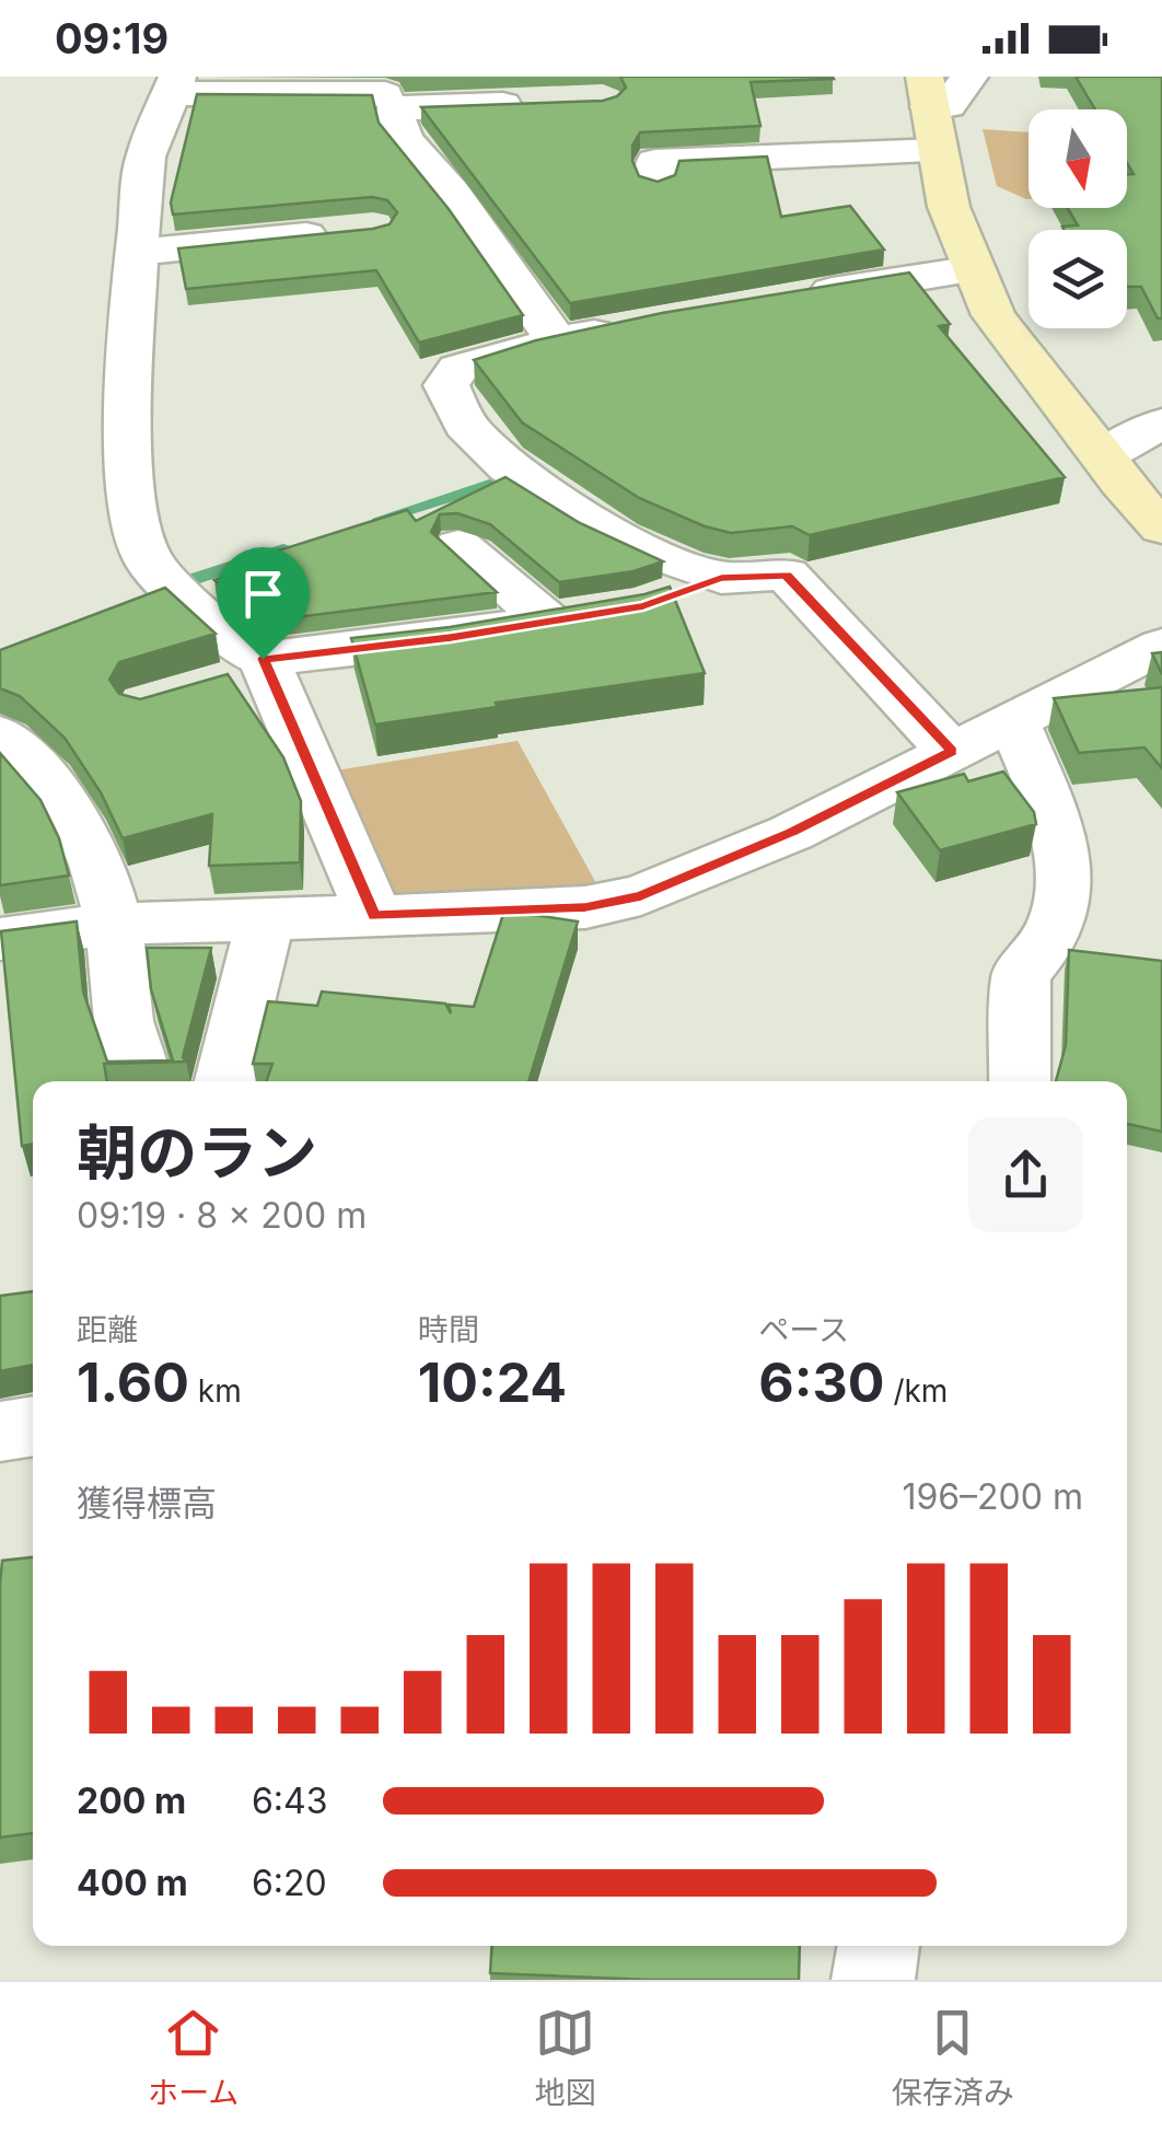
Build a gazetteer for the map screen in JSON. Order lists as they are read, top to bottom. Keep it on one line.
{"north":"bottom","page":{"status":"09:19","heading":["朝のラン","09:19 · 8 × 200 m"],"stats":[["距離","1.60 km"],["時間","10:24"],["ペース","6:30 /km"]],"chart":["獲得標高","196–200 m"],"list":[{"name":"200 m","note":"6:43"},{"name":"400 m","note":"6:20"}],"tabs":["ホーム","地図","保存済み"]}}
